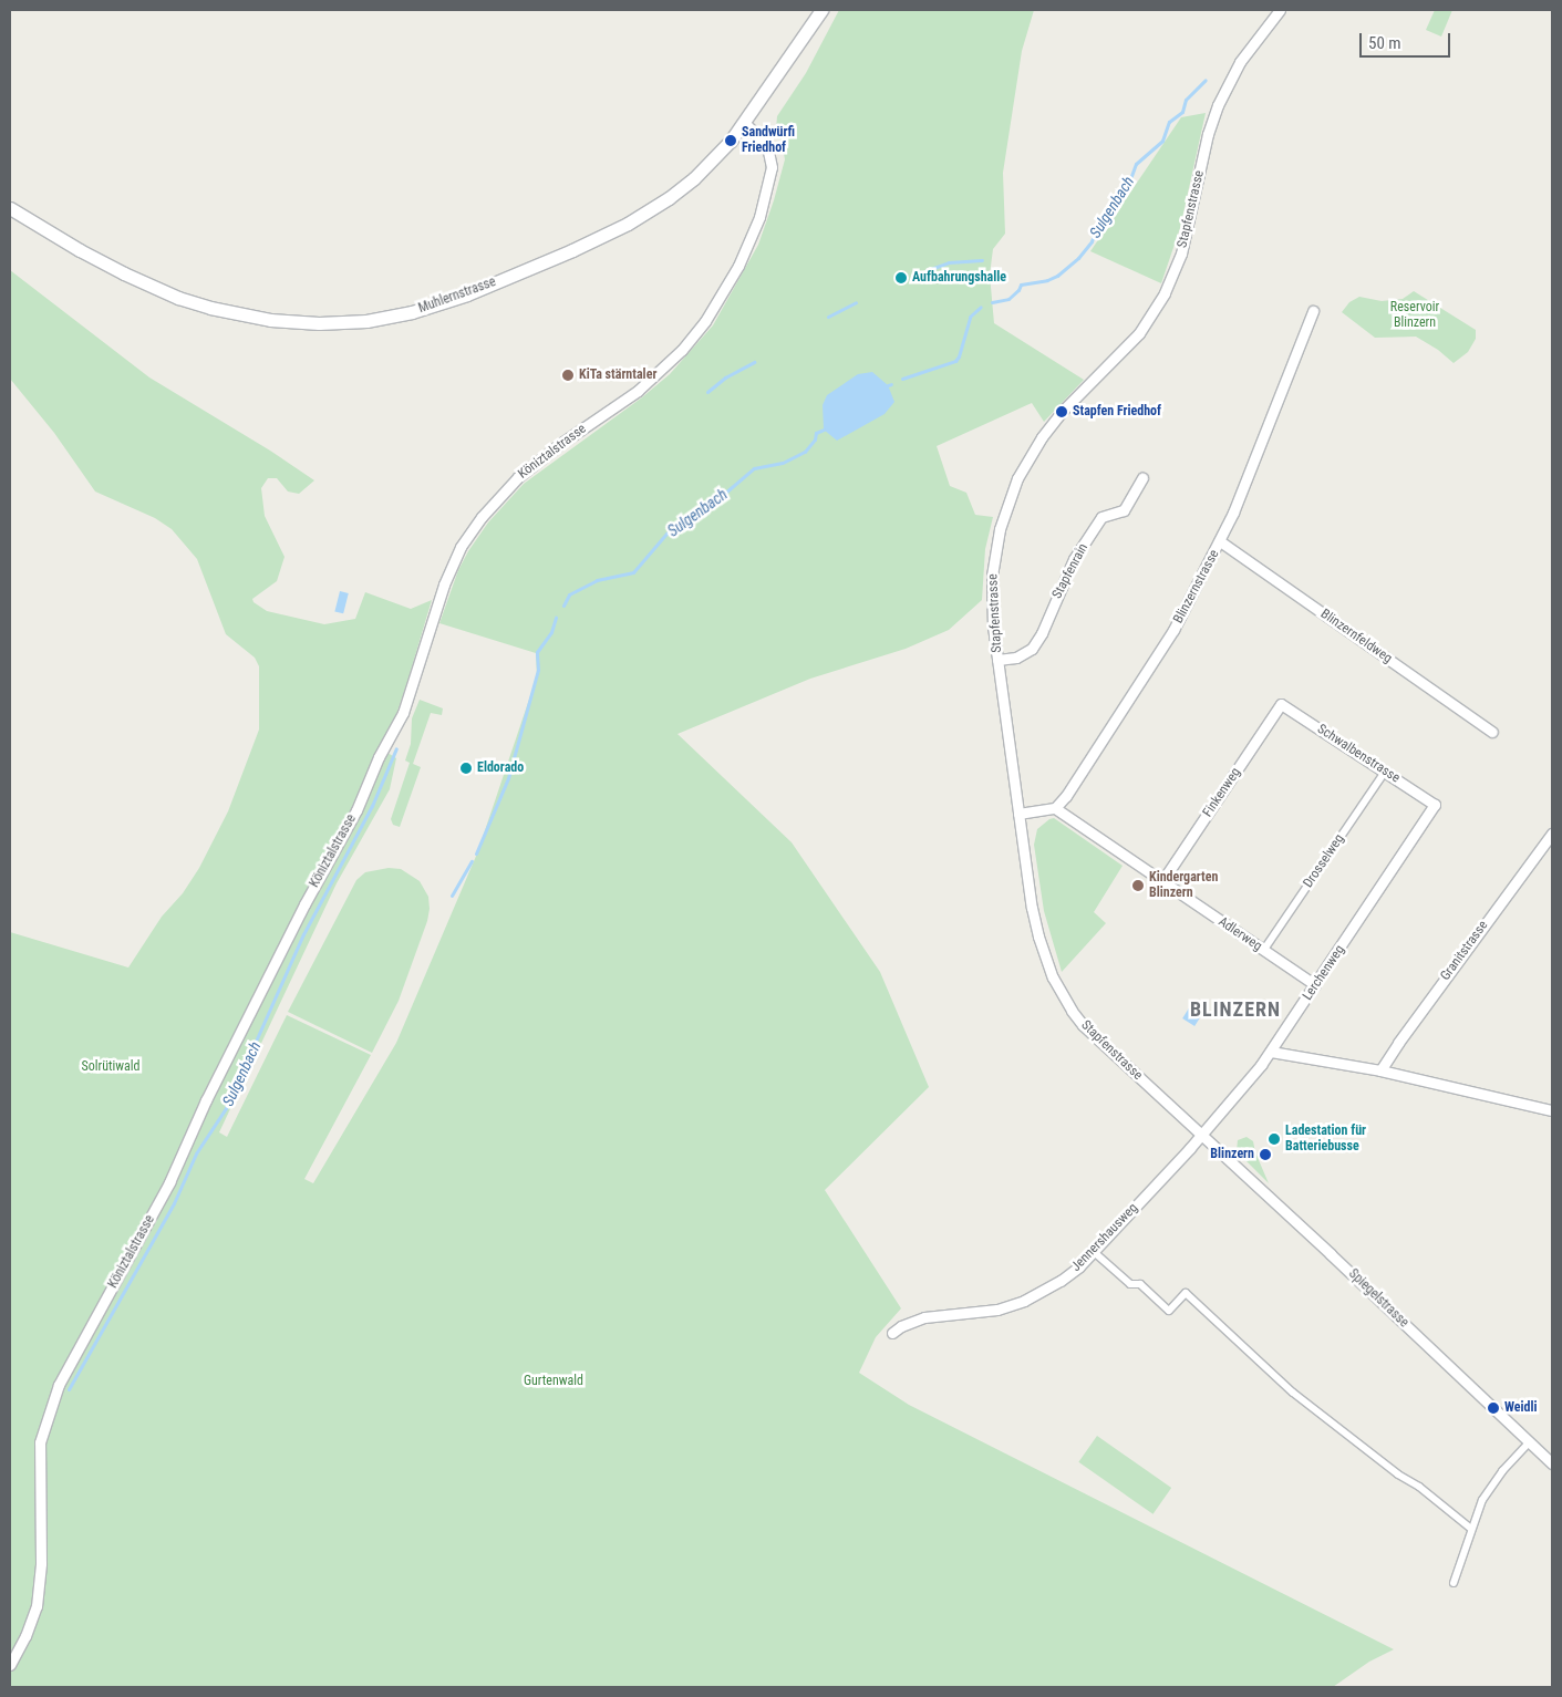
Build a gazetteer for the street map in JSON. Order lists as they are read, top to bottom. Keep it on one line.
{"streets":{"street":["Stapfenstrasse","Muhlernstrasse","Köniztalstrasse","Stapfenrain","Blinzernstrasse","Blinzernfeldweg","Schwalbenstrasse","Finkenweg","Drosselweg","Adlerweg","Granitstrasse","Lerchenweg","Jennershausweg","Spiegelstrasse"]},"crossings":[["Stapfenstrasse","Stapfenrain"],["Stapfenstrasse","Lerchenweg"],["Stapfenstrasse","Jennershausweg"],["Stapfenstrasse","Spiegelstrasse"],["Muhlernstrasse","Köniztalstrasse"],["Blinzernstrasse","Blinzernfeldweg"],["Blinzernstrasse","Adlerweg"],["Schwalbenstrasse","Finkenweg"],["Schwalbenstrasse","Drosselweg"],["Schwalbenstrasse","Lerchenweg"],["Finkenweg","Adlerweg"],["Drosselweg","Adlerweg"],["Adlerweg","Lerchenweg"],["Lerchenweg","Jennershausweg"],["Lerchenweg","Spiegelstrasse"],["Jennershausweg","Spiegelstrasse"]],"districts":["BLINZERN"],"water":["Sulgenbach"],"parks":["Reservoir Blinzern","Solrütiwald","Gurtenwald"],"places":["Sandwürfi Friedhof","Aufbahrungshalle","KiTa stärntaler","Stapfen Friedhof","Eldorado","Kindergarten Blinzern","Ladestation für Batteriebusse","Blinzern","Weidli"],"scale_bar":"50 m"}
